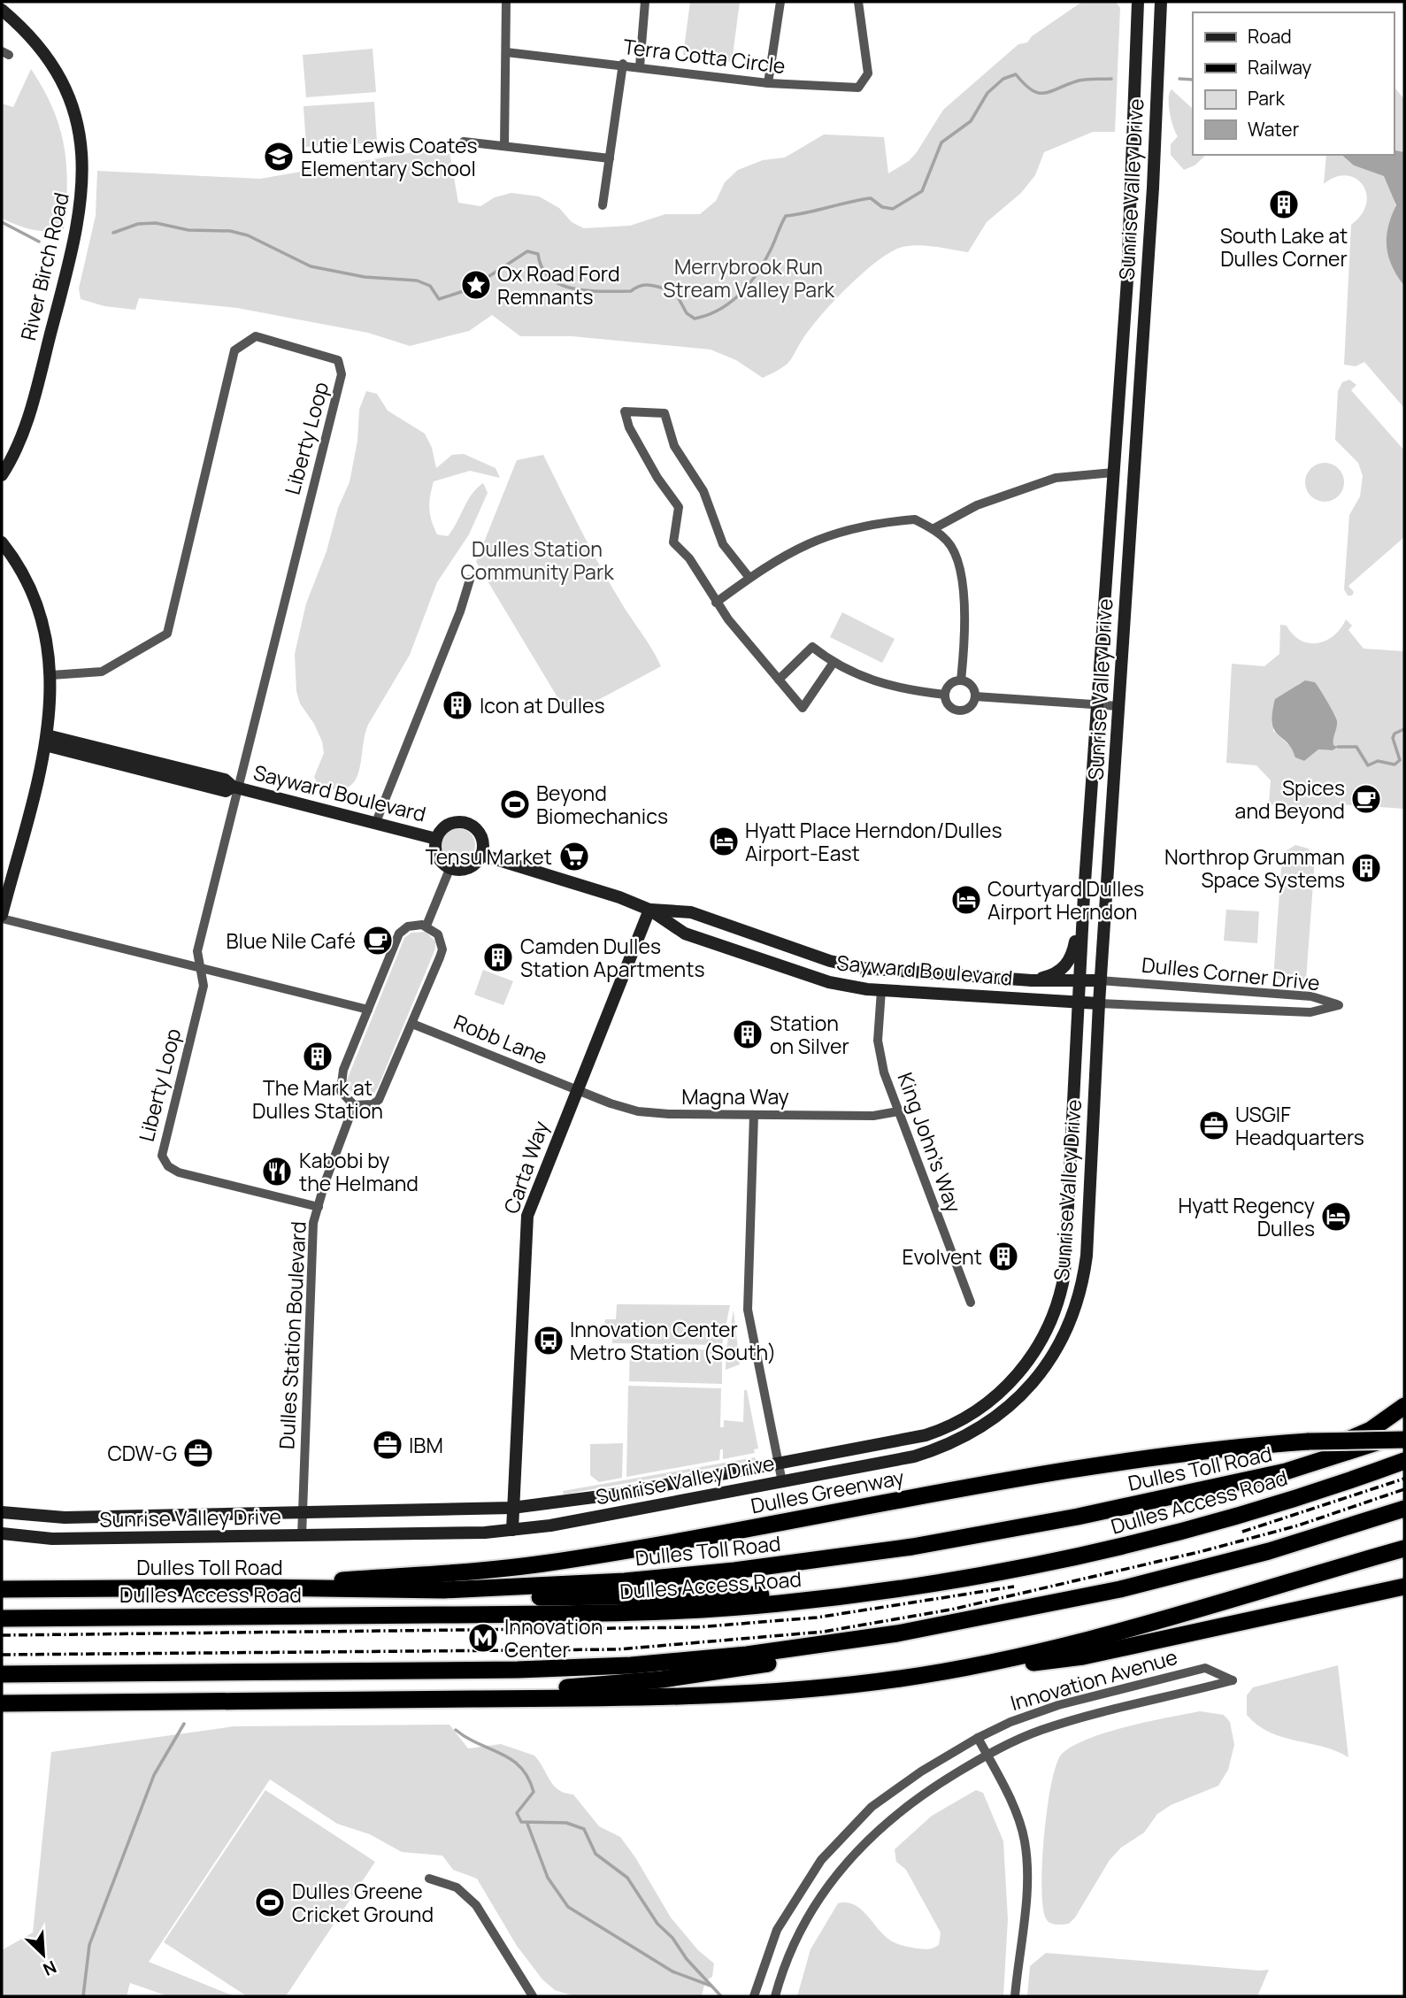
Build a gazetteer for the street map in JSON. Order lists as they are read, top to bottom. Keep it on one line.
{"streets":{"highway":["Dulles Toll Road","Dulles Greenway","Dulles Access Road"],"main road":["Sunrise Valley Drive","River Birch Road","Sayward Boulevard","Carta Way"],"street":["Terra Cotta Circle","Liberty Loop","Dulles Corner Drive","Robb Lane","Magna Way","King John's Way","Dulles Station Boulevard","Innovation Avenue"]},"crossings":[["Sunrise Valley Drive","Sayward Boulevard"],["Sunrise Valley Drive","Dulles Corner Drive"],["Sunrise Valley Drive","Carta Way"],["Sunrise Valley Drive","Dulles Station Boulevard"],["Liberty Loop","Sayward Boulevard"],["Liberty Loop","Dulles Station Boulevard"],["Sayward Boulevard","Dulles Corner Drive"],["Sayward Boulevard","King John's Way"],["Sayward Boulevard","Carta Way"],["Robb Lane","Magna Way"],["Robb Lane","Carta Way"],["Magna Way","King John's Way"],["Magna Way","Carta Way"],["Dulles Toll Road","Dulles Greenway"]],"parks":["Merrybrook Run Stream Valley Park","Dulles Station Community Park"],"places":{"school or university":["Lutie Lewis Coates Elementary School"],"building":["South Lake at Dulles Corner","Icon at Dulles","Northrop Grumman Space Systems","Camden Dulles Station Apartments","Station on Silver","The Mark at Dulles Station","Evolvent"],"place":["Ox Road Ford Remnants"],"cafe":["Spices and Beyond","Blue Nile Café"],"sports":["Beyond Biomechanics","Dulles Greene Cricket Ground"],"hotel":["Hyatt Place Herndon/Dulles Airport-East","Courtyard Dulles Airport Herndon","Hyatt Regency Dulles"],"supermarket":["Tensu Market"],"office":["USGIF Headquarters","IBM","CDW-G"],"restaurant":["Kabobi by the Helmand"],"bus stop":["Innovation Center Metro Station (South)"],"metro station":["Innovation Center"]},"legend":["Road","Railway","Park","Water"],"north":"bottom right"}
